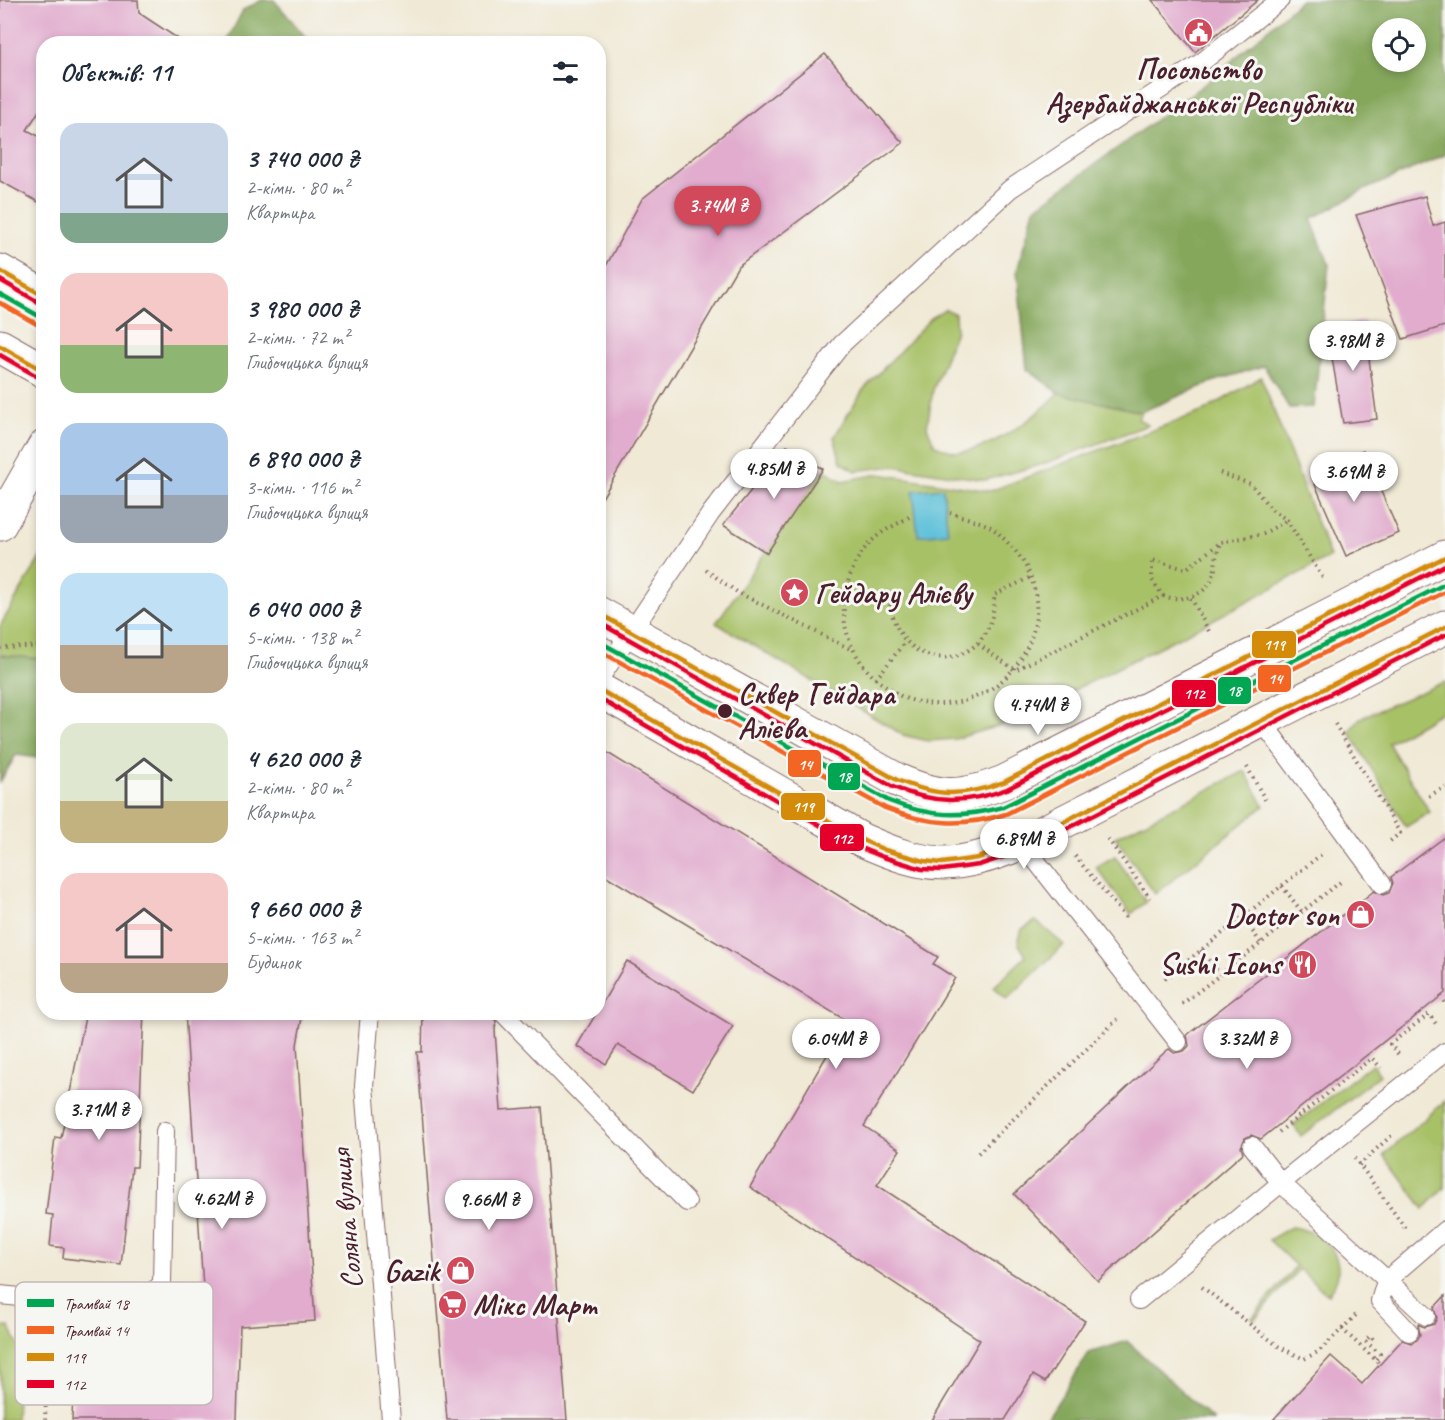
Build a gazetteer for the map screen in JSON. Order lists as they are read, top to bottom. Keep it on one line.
{"streets":{"lane":["Соляна вулиця"]},"places":{"public building":["Посольство Азербайджанської Республіки"],"place":["Гейдару Алієву"],"other":["Сквер Гейдара Алієва"],"shop":["Doctor son","Gazik"],"restaurant":["Sushi Icons"],"supermarket":["Мікс Март"]},"lines":["transit line 119","transit line 112","tram line 18","tram line 14"],"legend":["Трамвай 18","Трамвай 14","119","112"],"page":{"heading":"Об’єктів: 11","list":[{"name":"3 740 000 ₴","note":"2-кімн. · 80 m² · Квартира"},{"name":"3 980 000 ₴","note":"2-кімн. · 72 m² · Глибочицька вулиця"},{"name":"6 890 000 ₴","note":"3-кімн. · 116 m² · Глибочицька вулиця"},{"name":"6 040 000 ₴","note":"5-кімн. · 138 m² · Глибочицька вулиця"},{"name":"4 620 000 ₴","note":"2-кімн. · 80 m² · Квартира"},{"name":"9 660 000 ₴","note":"5-кімн. · 163 m² · Будинок"}],"price":["3.74M ₴","3.98M ₴","4.85M ₴","3.69M ₴","4.74M ₴","6.89M ₴","6.04M ₴","3.32M ₴","3.71M ₴","4.62M ₴","9.66M ₴"]}}
